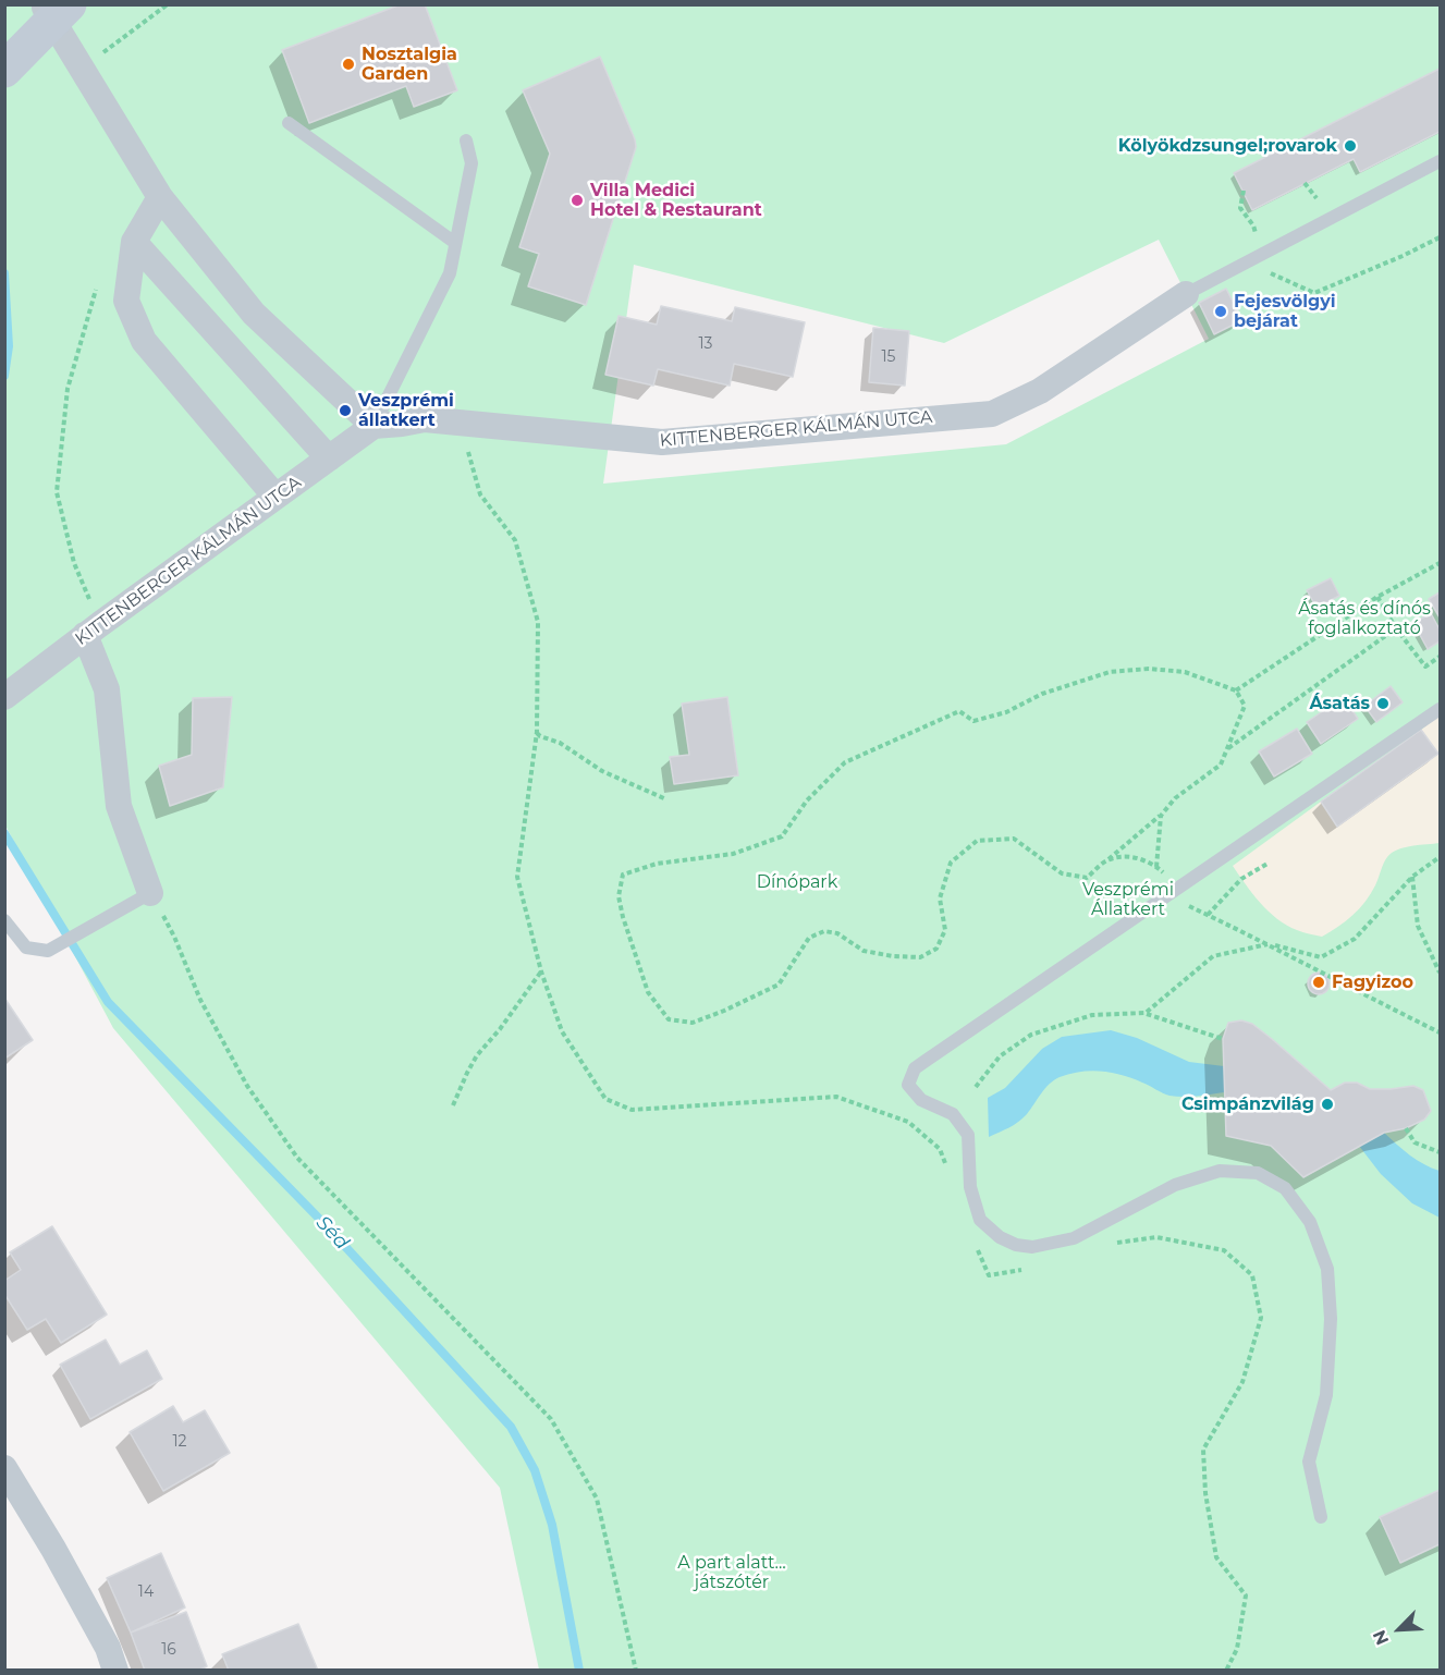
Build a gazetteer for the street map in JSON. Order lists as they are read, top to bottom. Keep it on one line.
{"streets":{"street":["KITTENBERGER KÁLMÁN UTCA"]},"water":["Séd"],"parks":["Ásatás és dínós foglalkoztató","Dínópark","Veszprémi Állatkert","A part alatt... játszótér"],"places":["Nosztalgia Garden","Kölyökdzsungel;rovarok","Villa Medici Hotel & Restaurant","Fejesvölgyi bejárat","Veszprémi állatkert","Ásatás","Fagyizoo","Csimpánzvilág"],"house_numbers":["13","15","12","14","16"],"north":"bottom left"}
